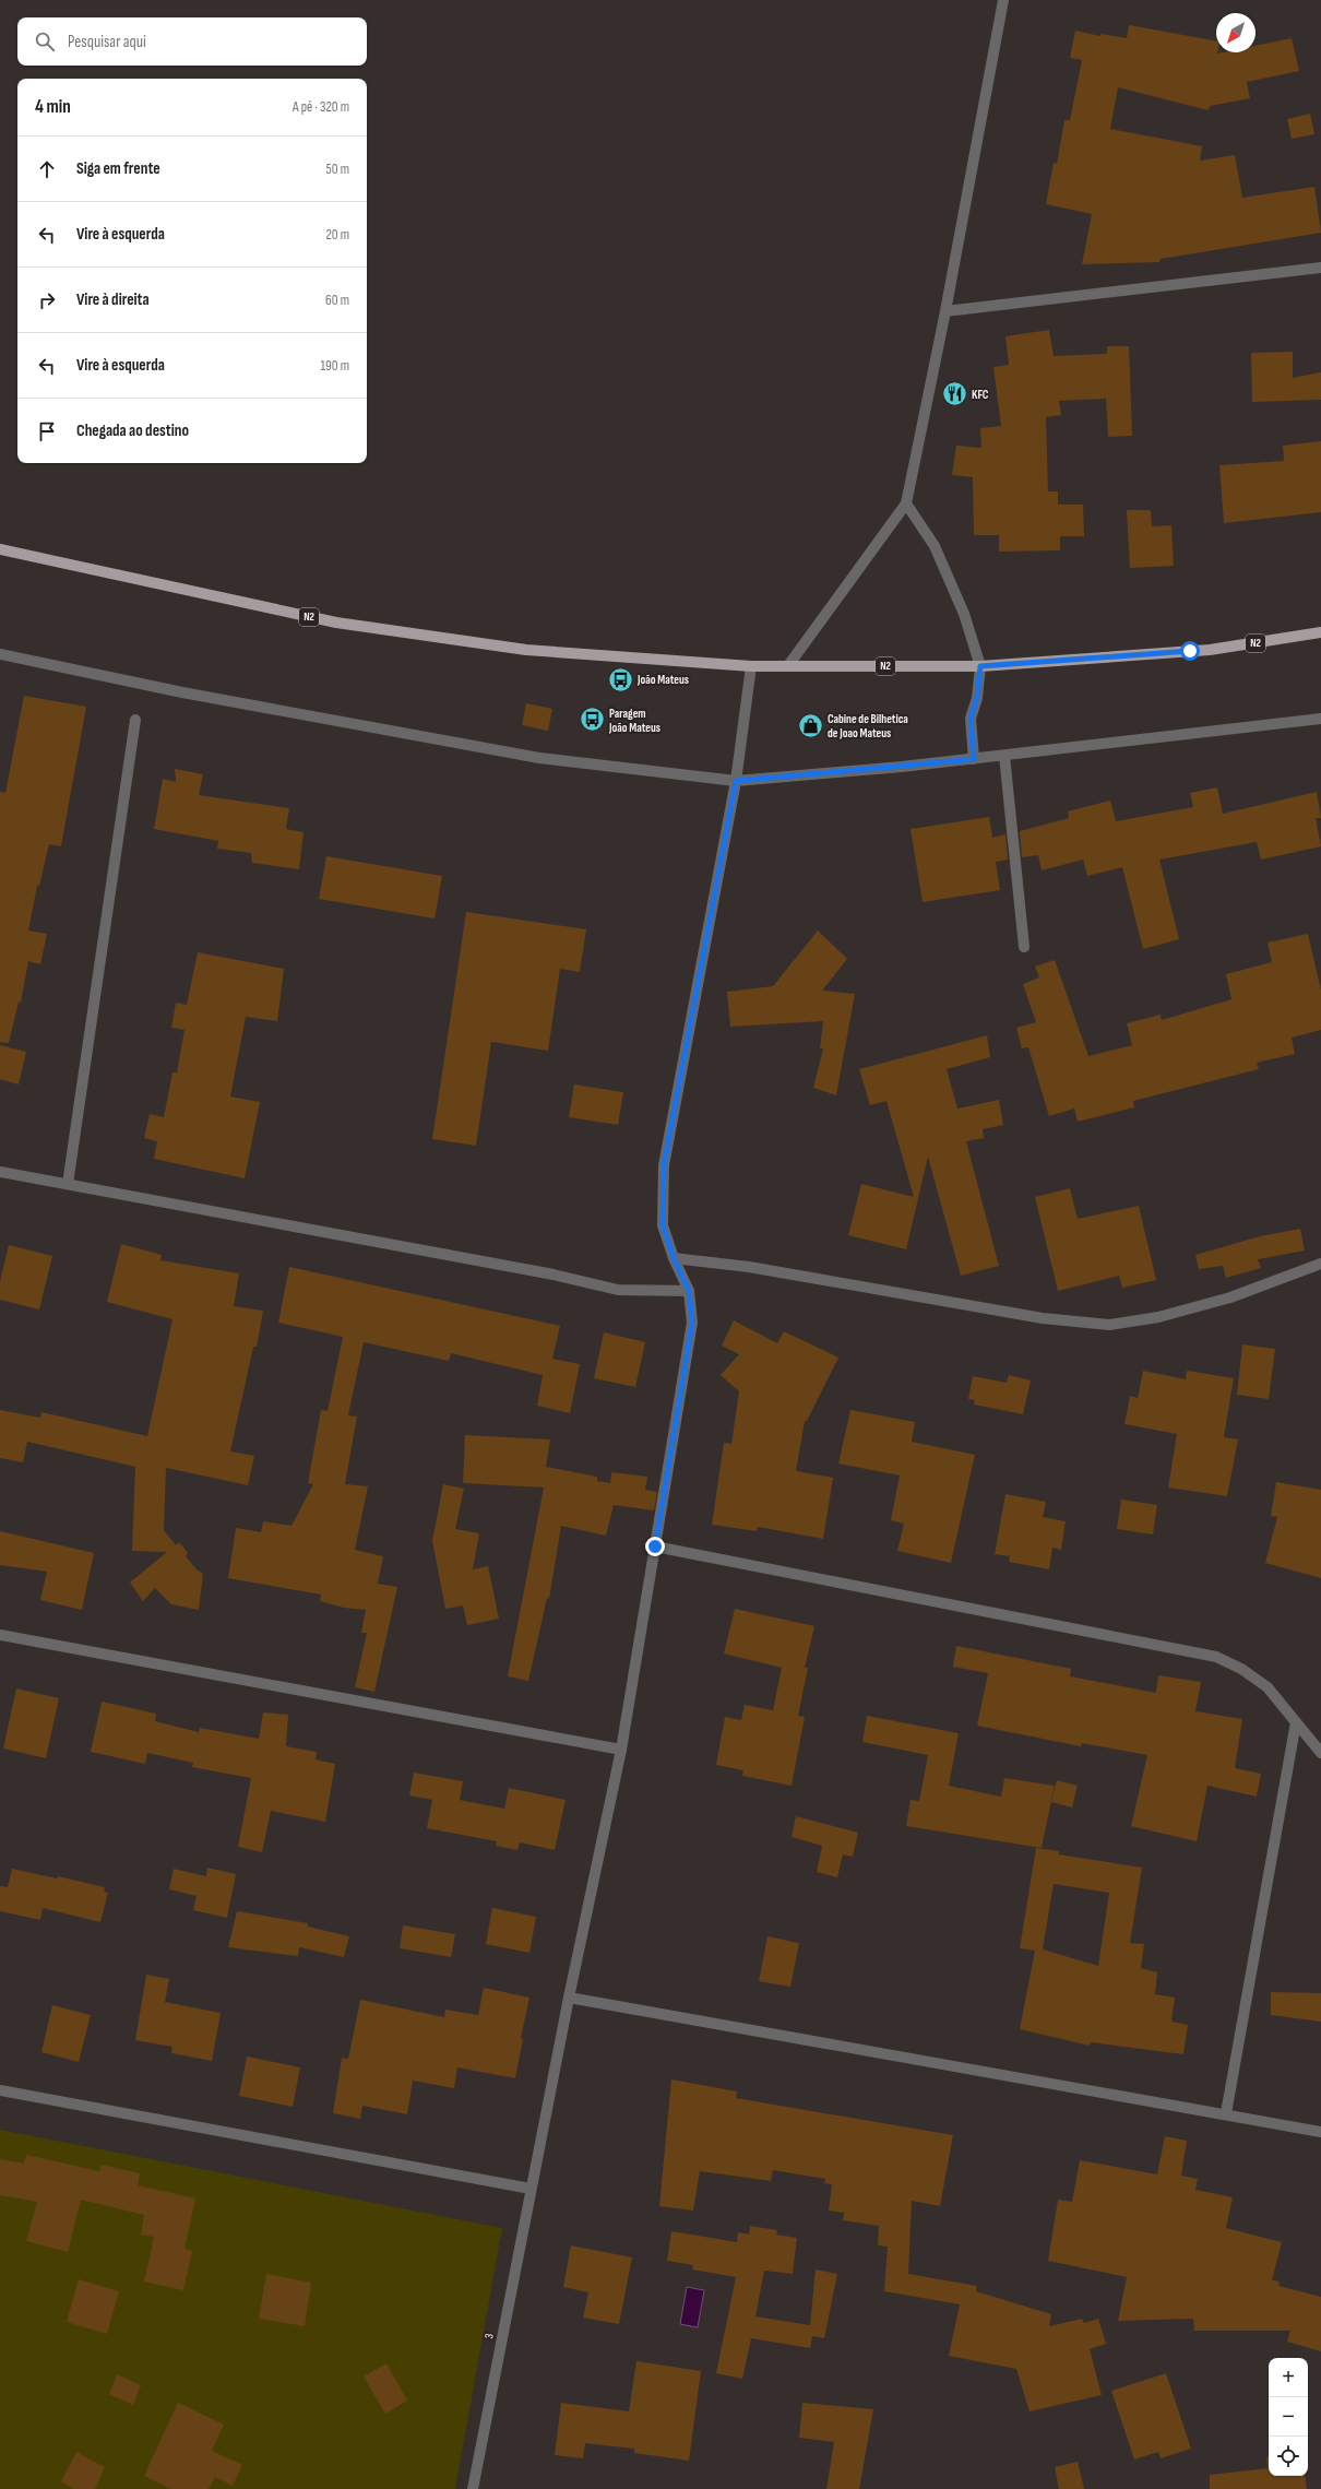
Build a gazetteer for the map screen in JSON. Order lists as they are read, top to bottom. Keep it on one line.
{"streets":{"main road":["N2"],"street":["3"]},"crossings":[["N2","3"]],"places":{"restaurant":["KFC"],"bus stop":["João Mateus","Paragem João Mateus"],"shop":["Cabine de Bilhetica de Joao Mateus"]},"north":"bottom left","page":{"search":"Pesquisar aqui","heading":["4 min","A pé · 320 m"],"list":[["Siga em frente","50 m"],["Vire à esquerda","20 m"],["Vire à direita","60 m"],["Vire à esquerda","190 m"],"Chegada ao destino"],"map_buttons":["+","−"]}}
